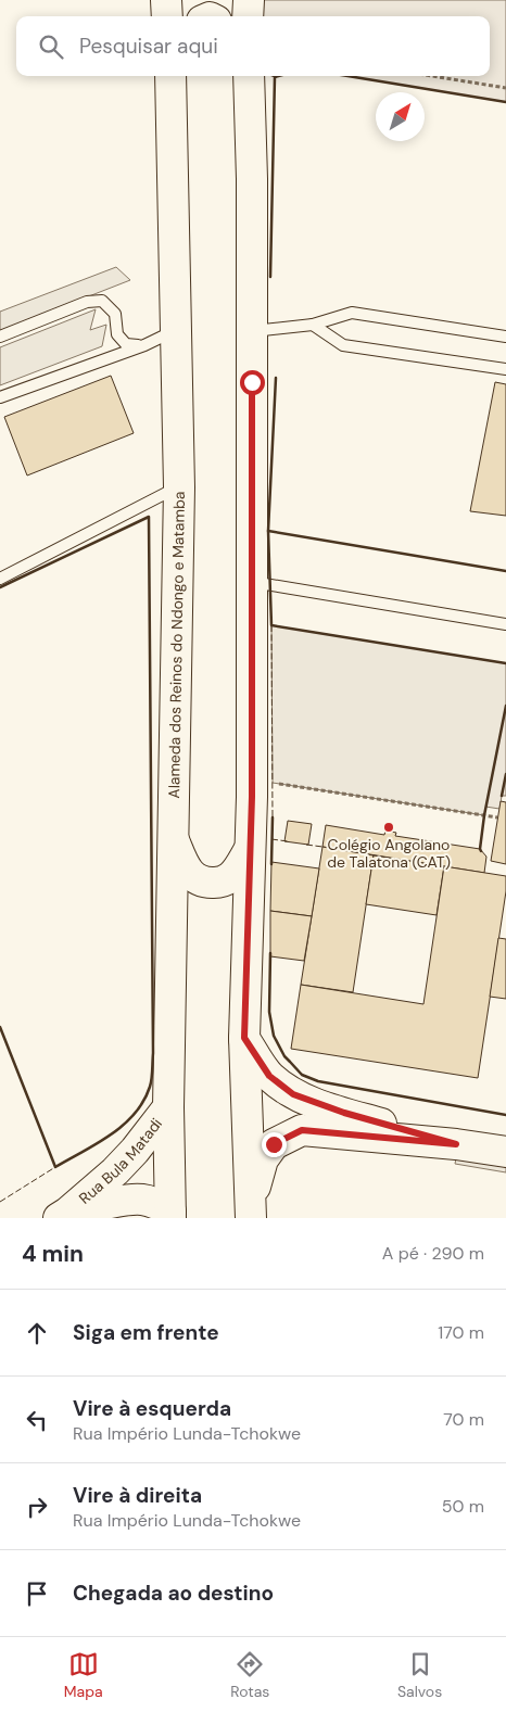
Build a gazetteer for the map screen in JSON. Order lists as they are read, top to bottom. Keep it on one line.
{"streets":{"main road":["Alameda dos Reinos do Ndongo e Matamba","Rua Bula Matadi"]},"crossings":[["Alameda dos Reinos do Ndongo e Matamba","Rua Bula Matadi"]],"places":["Colégio Angolano de Talatona (CAT)"],"north":"top right","page":{"search":"Pesquisar aqui","heading":["4 min","A pé · 290 m"],"list":[["Siga em frente","170 m"],["Vire à esquerda","Rua Império Lunda-Tchokwe","70 m"],["Vire à direita","Rua Império Lunda-Tchokwe","50 m"],"Chegada ao destino"],"nav":["Mapa","Rotas","Salvos"]}}
